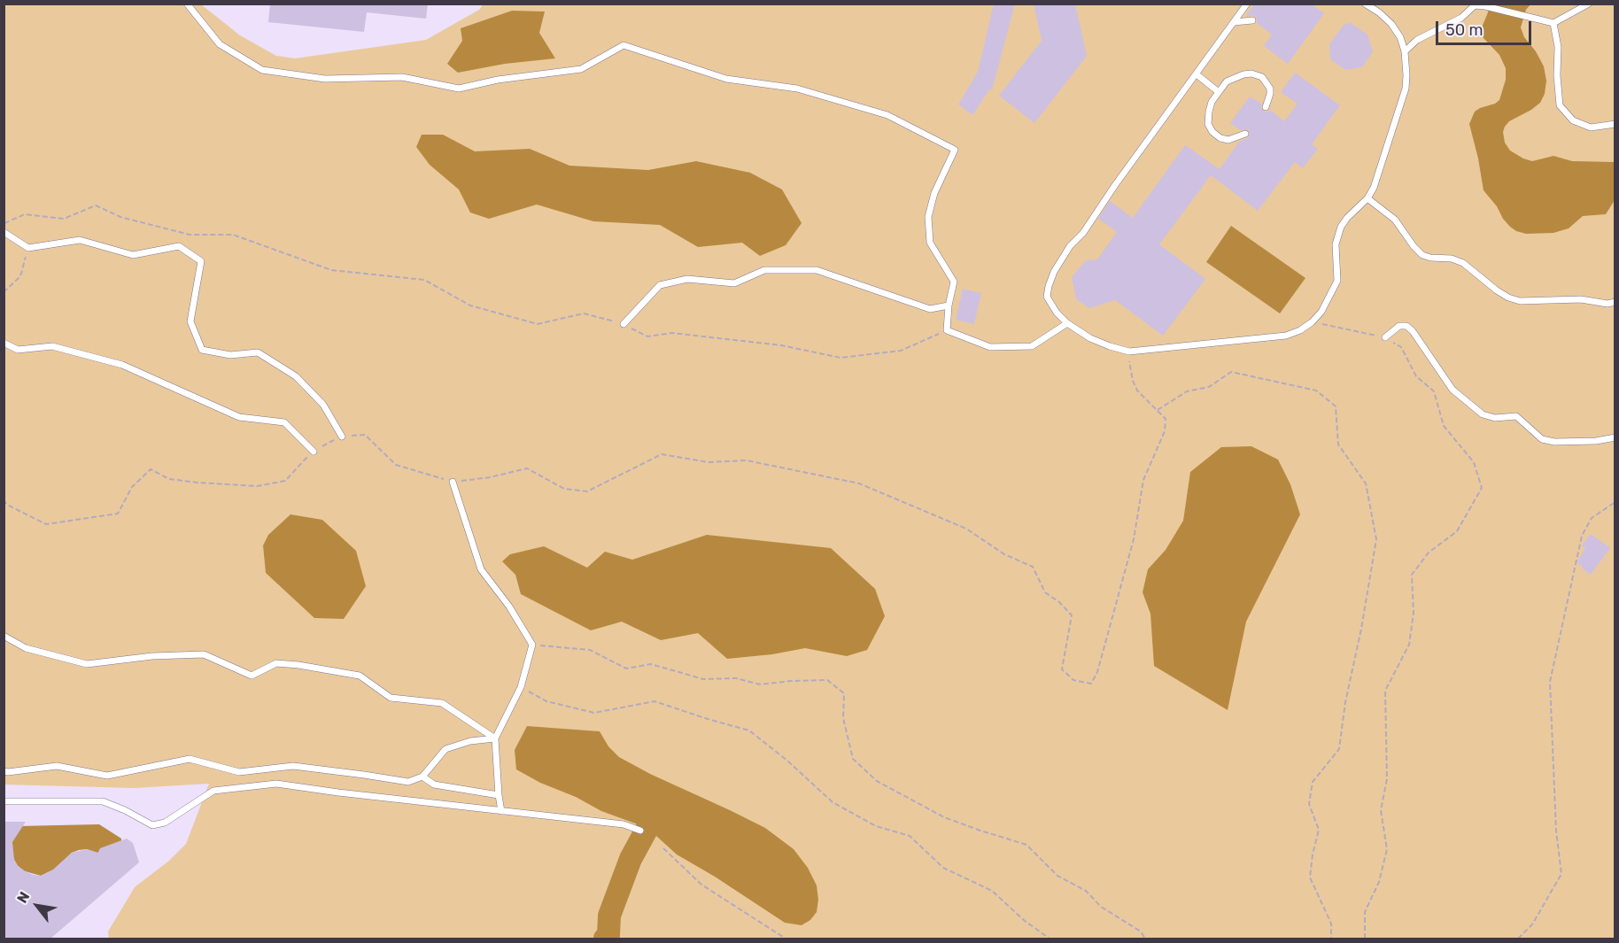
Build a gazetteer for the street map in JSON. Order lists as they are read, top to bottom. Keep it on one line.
{"scale_bar":"50 m","north":"top left"}
